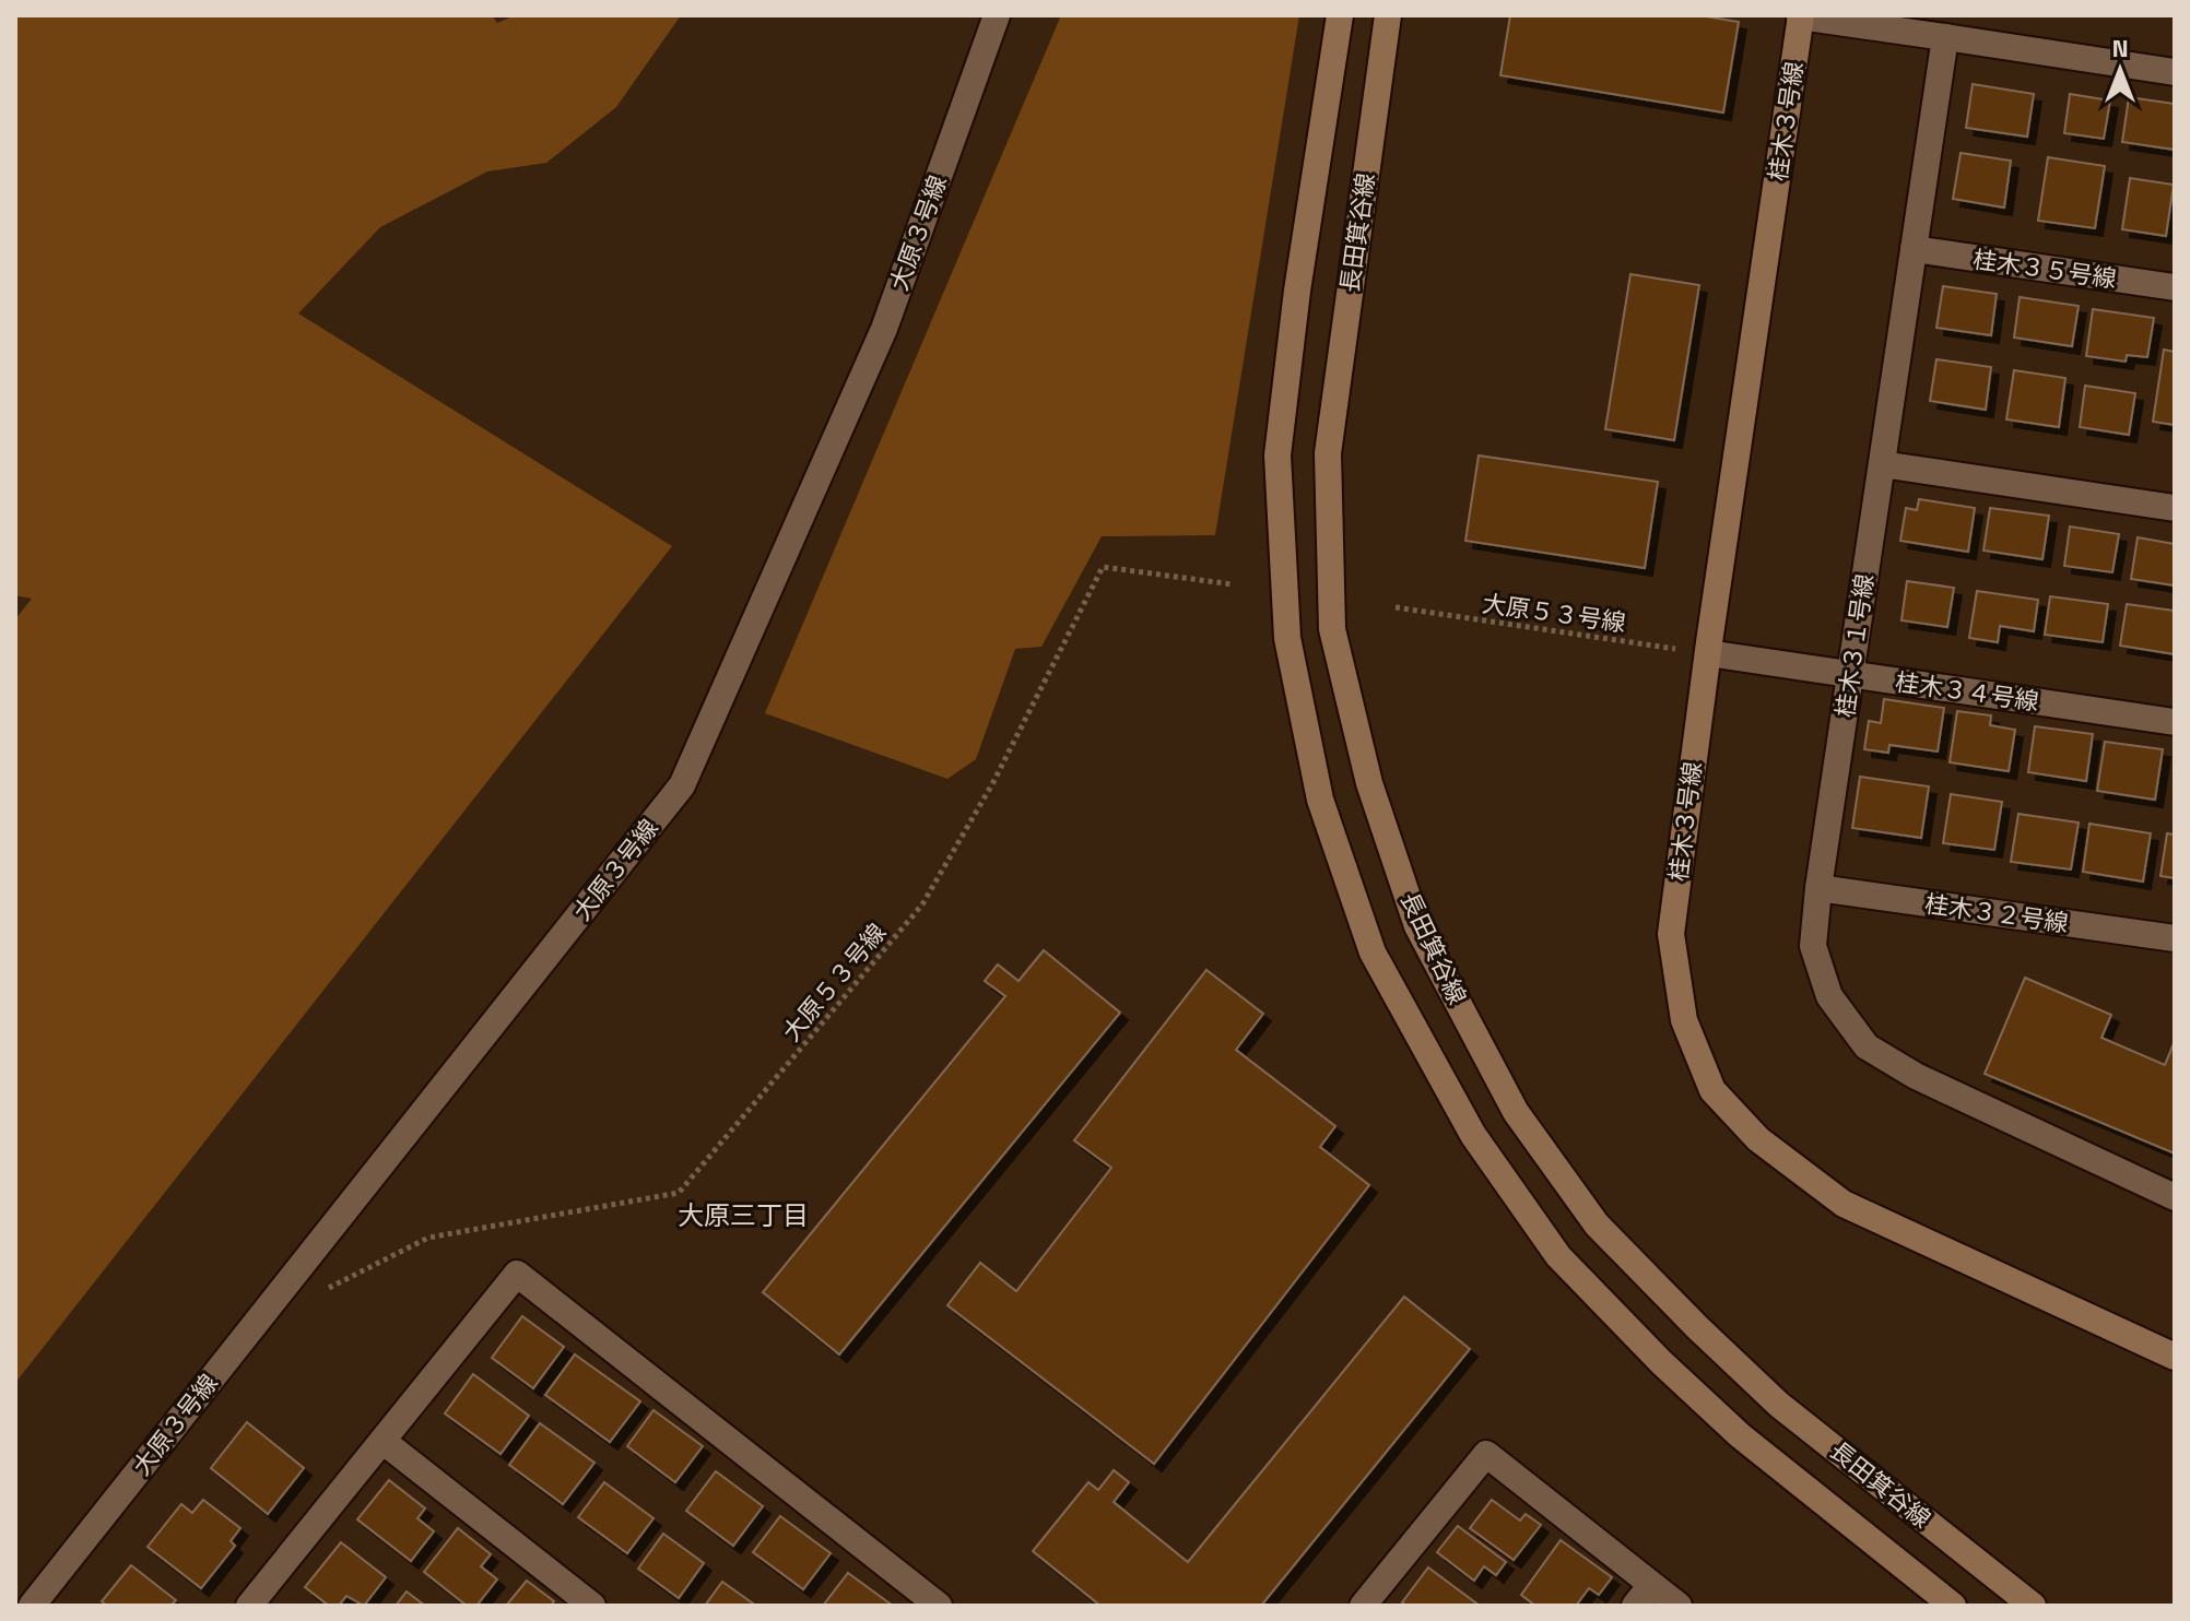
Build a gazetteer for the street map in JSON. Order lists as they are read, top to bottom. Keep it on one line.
{"streets":{"street":["桂木３号線","大原３号線","長田箕谷線","桂木３５号線","桂木３１号線","桂木３４号線","桂木３２号線"],"path":["大原５３号線"]},"crossings":[["桂木３号線","大原５３号線"],["桂木３号線","桂木３４号線"],["桂木３５号線","桂木３１号線"],["大原５３号線","桂木３４号線"],["桂木３１号線","桂木３４号線"],["桂木３１号線","桂木３２号線"]],"districts":["大原三丁目"],"north":"top"}
